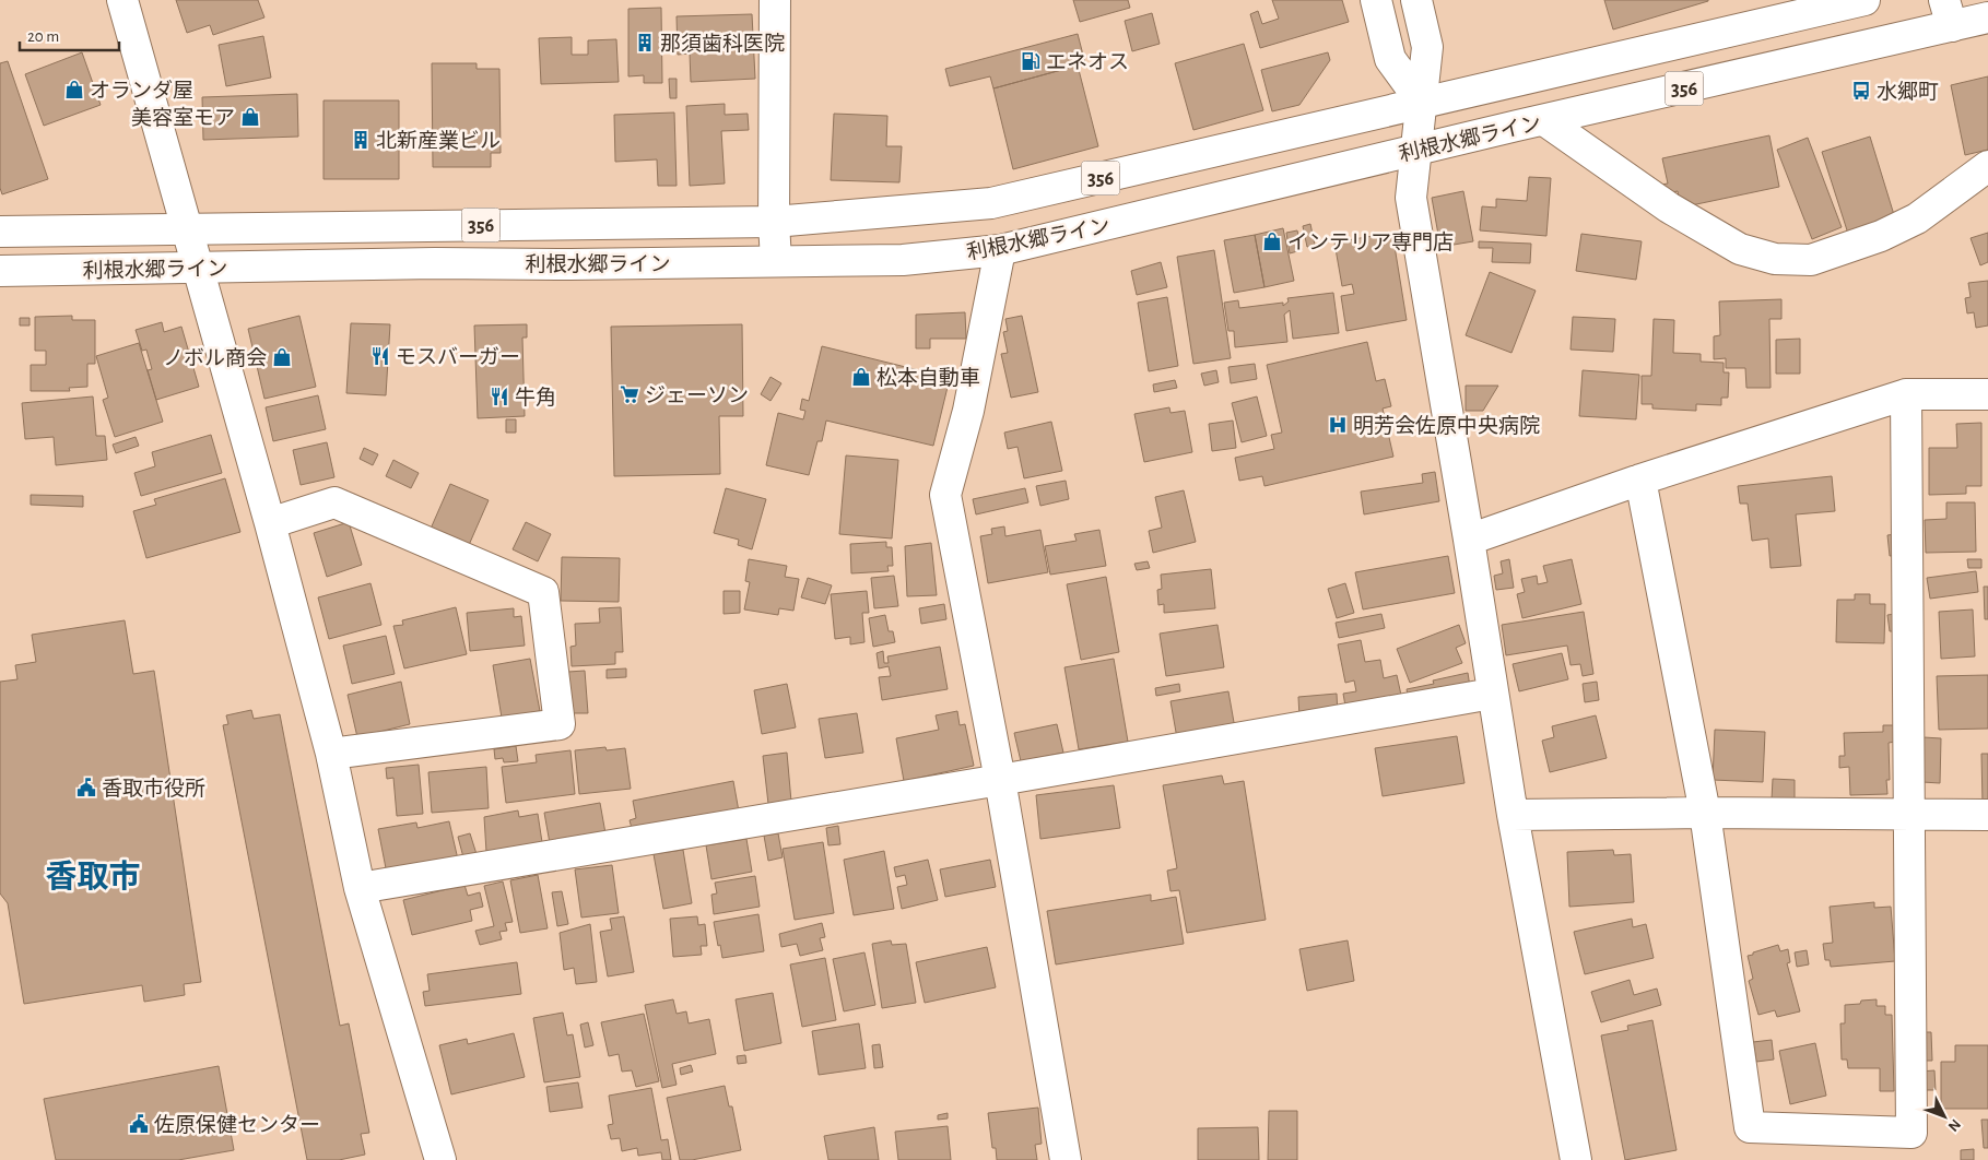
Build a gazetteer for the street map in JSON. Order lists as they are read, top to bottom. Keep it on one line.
{"streets":{"main road":["356","利根水郷ライン"]},"districts":["香取市"],"places":{"building":["那須歯科医院","北新産業ビル"],"fuel station":["エネオス"],"shop":["オランダ屋","美容室モア","インテリア専門店","ノボル商会","松本自動車"],"bus stop":["水郷町"],"restaurant":["モスバーガー","牛角"],"supermarket":["ジェーソン"],"hospital":["明芳会佐原中央病院"],"public building":["香取市役所","佐原保健センター"]},"scale_bar":"20 m","north":"bottom right"}
